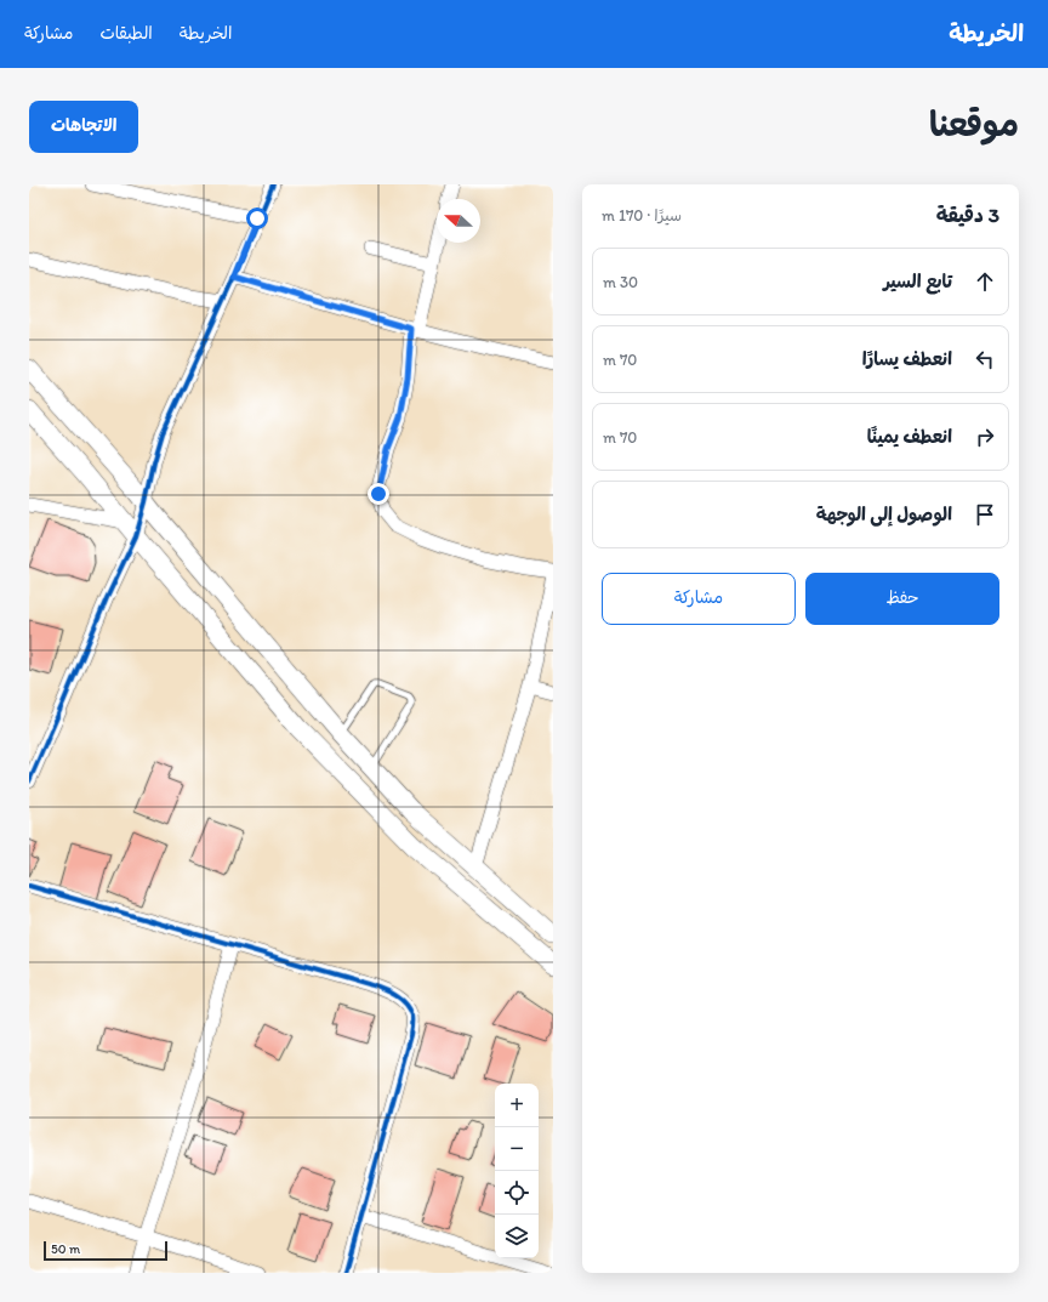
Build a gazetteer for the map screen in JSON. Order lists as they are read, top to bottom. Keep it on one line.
{"scale_bar":"50 m","north":"left","page":{"header":"الخريطة","nav":["الخريطة","الطبقات","مشاركة"],"title":"موقعنا","buttons":["الاتجاهات",["حفظ","مشاركة"]],"heading":["3 دقيقة","سيرًا · 170 m"],"list":[["تابع السير","30 m"],["انعطف يسارًا","70 m"],["انعطف يمينًا","70 m"],"الوصول إلى الوجهة"],"map_buttons":["+","−"],"scale":"50 m"}}
